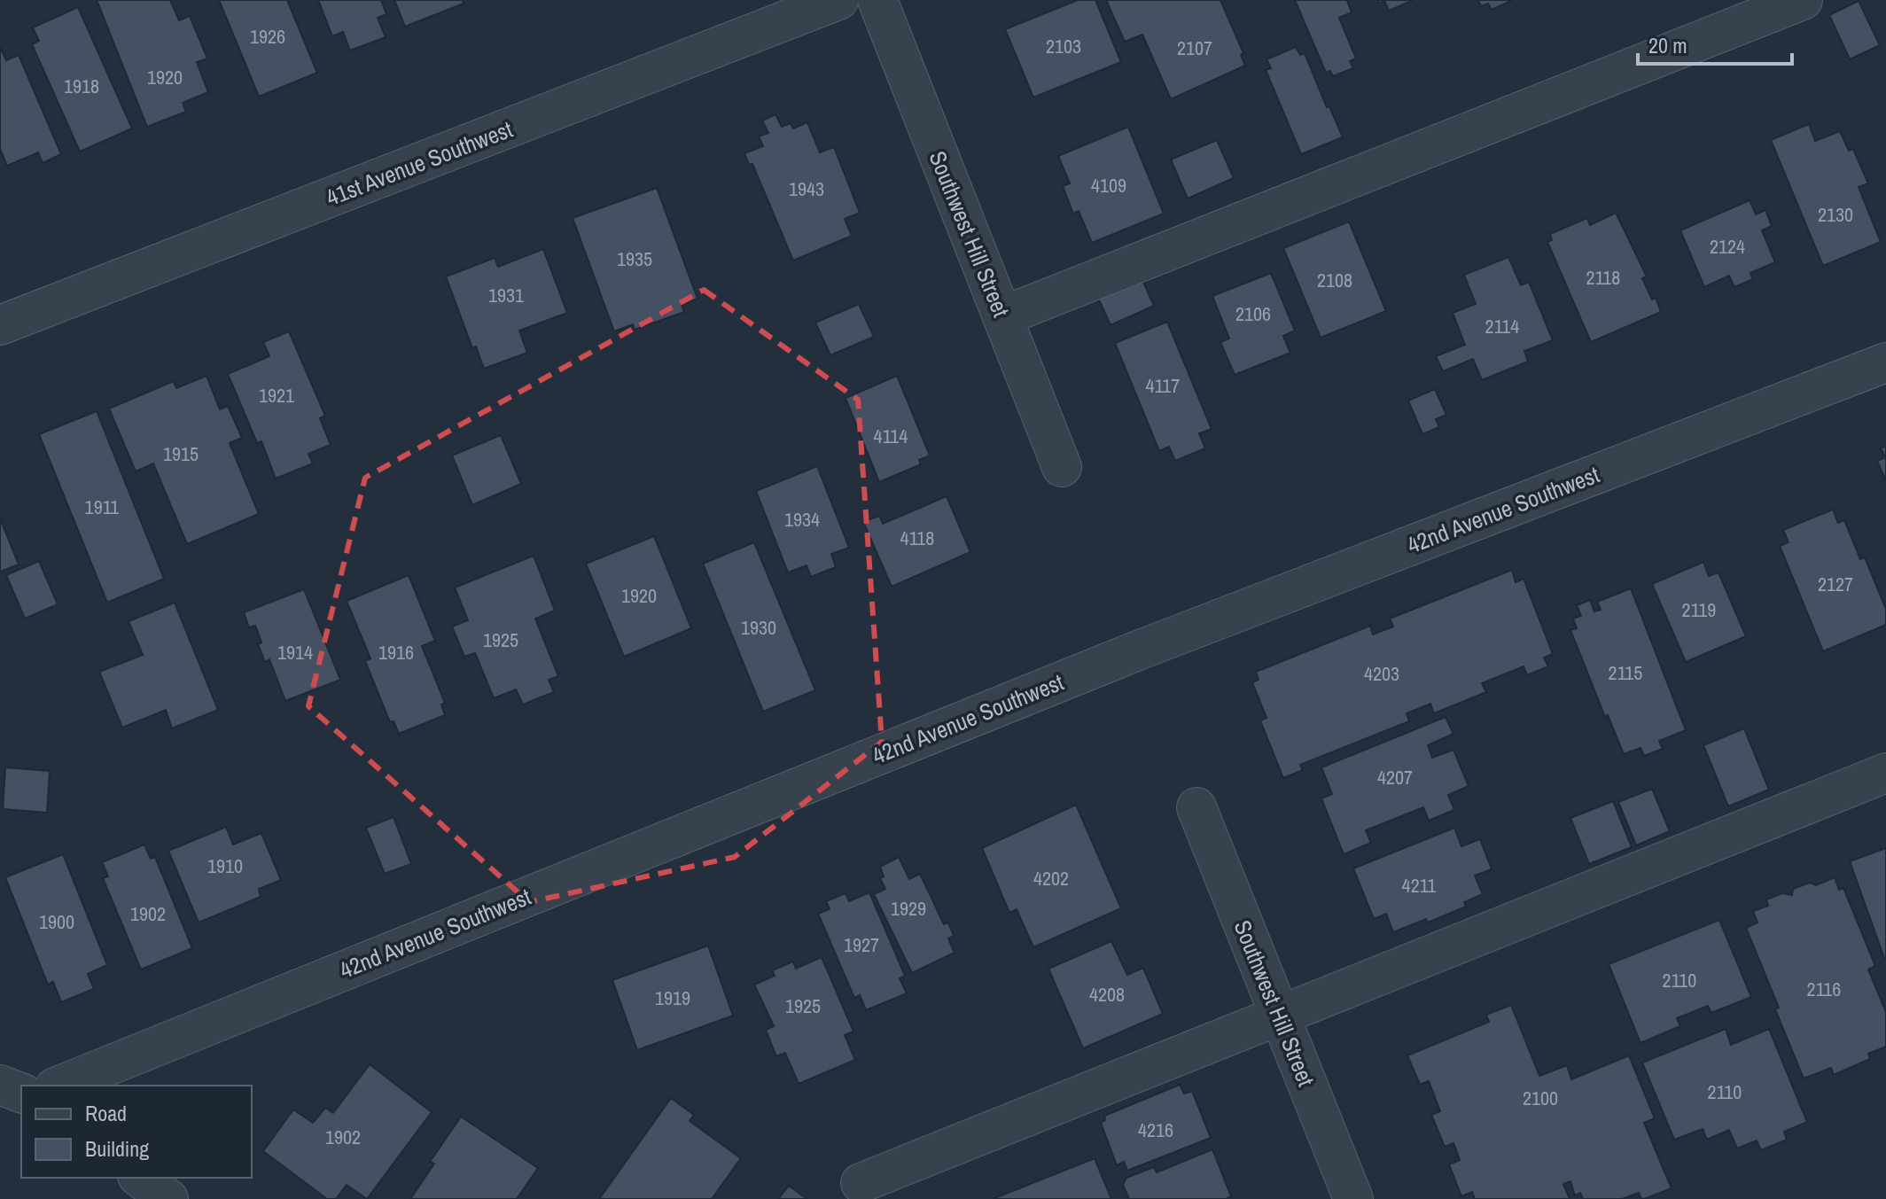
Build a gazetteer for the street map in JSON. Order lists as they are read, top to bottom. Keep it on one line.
{"streets":{"street":["41st Avenue Southwest","Southwest Hill Street","42nd Avenue Southwest"]},"house_numbers":["1926","2103","2107","1920","1918","4109","1943","2130","2124","1935","2118","2108","1931","2106","2114","4117","1921","4114","1915","1911","1934","4118","2127","1920","2119","1930","1925","1914","1916","2115","4203","4207","1910","4202","4211","1929","1902","1900","1927","2110","2116","4208","1919","1925","2110","2100","4216","1902"],"legend":["Road","Building"],"scale_bar":"20 m"}
